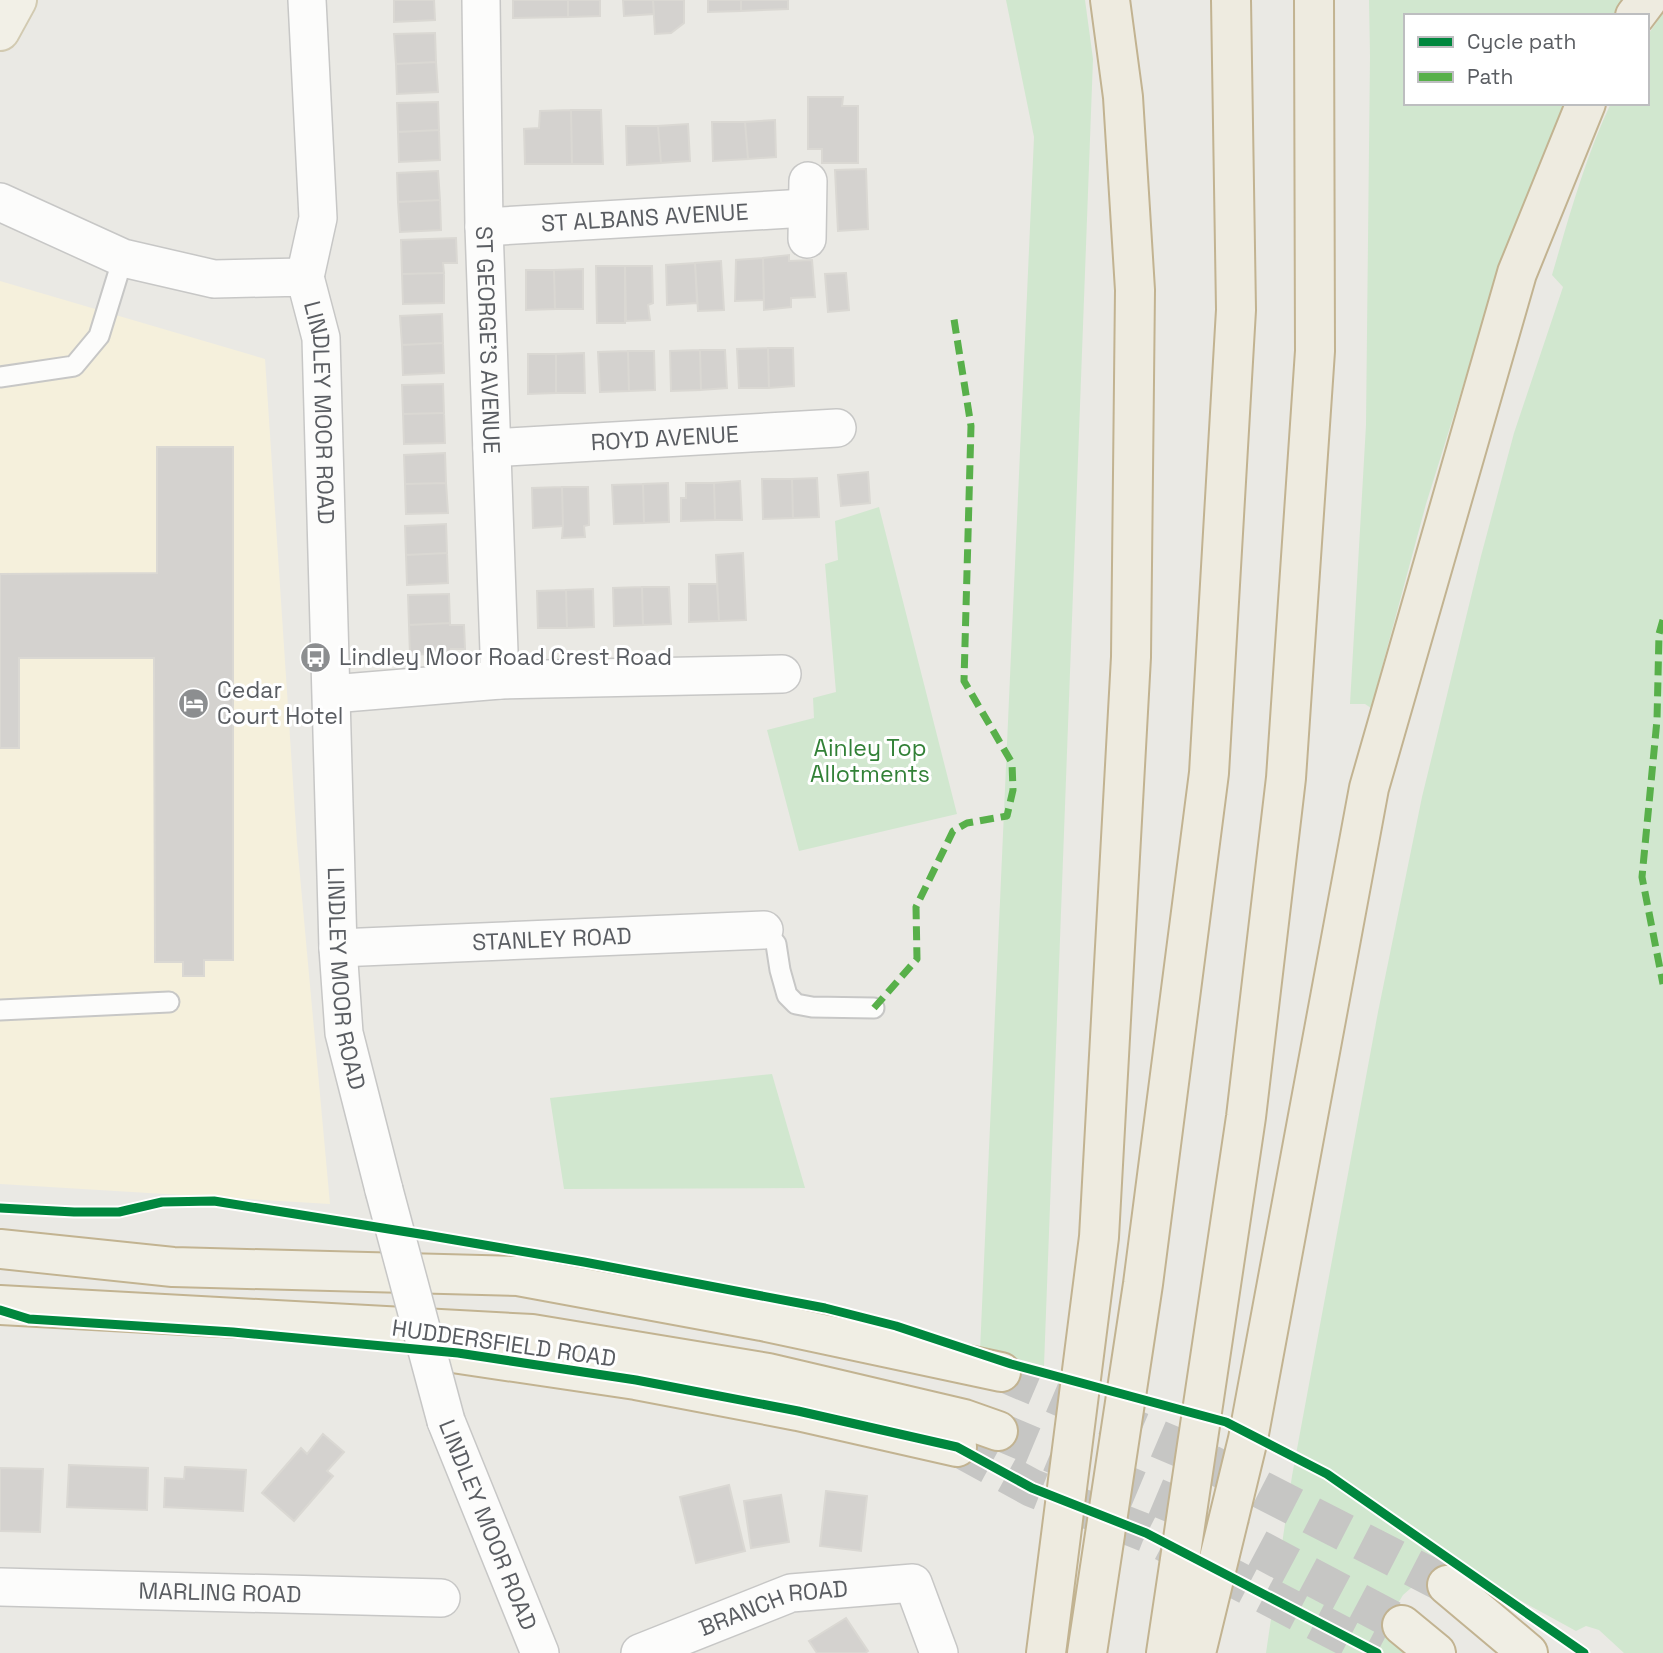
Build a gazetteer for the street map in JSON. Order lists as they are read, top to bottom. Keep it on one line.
{"streets":{"highway":["HUDDERSFIELD ROAD"],"street":["ST ALBANS AVENUE","ST GEORGE'S AVENUE","LINDLEY MOOR ROAD","ROYD AVENUE","STANLEY ROAD","MARLING ROAD","BRANCH ROAD"]},"crossings":[["ST ALBANS AVENUE","ST GEORGE'S AVENUE"],["ST GEORGE'S AVENUE","ROYD AVENUE"],["LINDLEY MOOR ROAD","STANLEY ROAD"]],"parks":["Ainley Top Allotments"],"places":{"bus stop":["Lindley Moor Road Crest Road"],"hotel":["Cedar Court Hotel"]},"legend":["Cycle path","Path"]}
